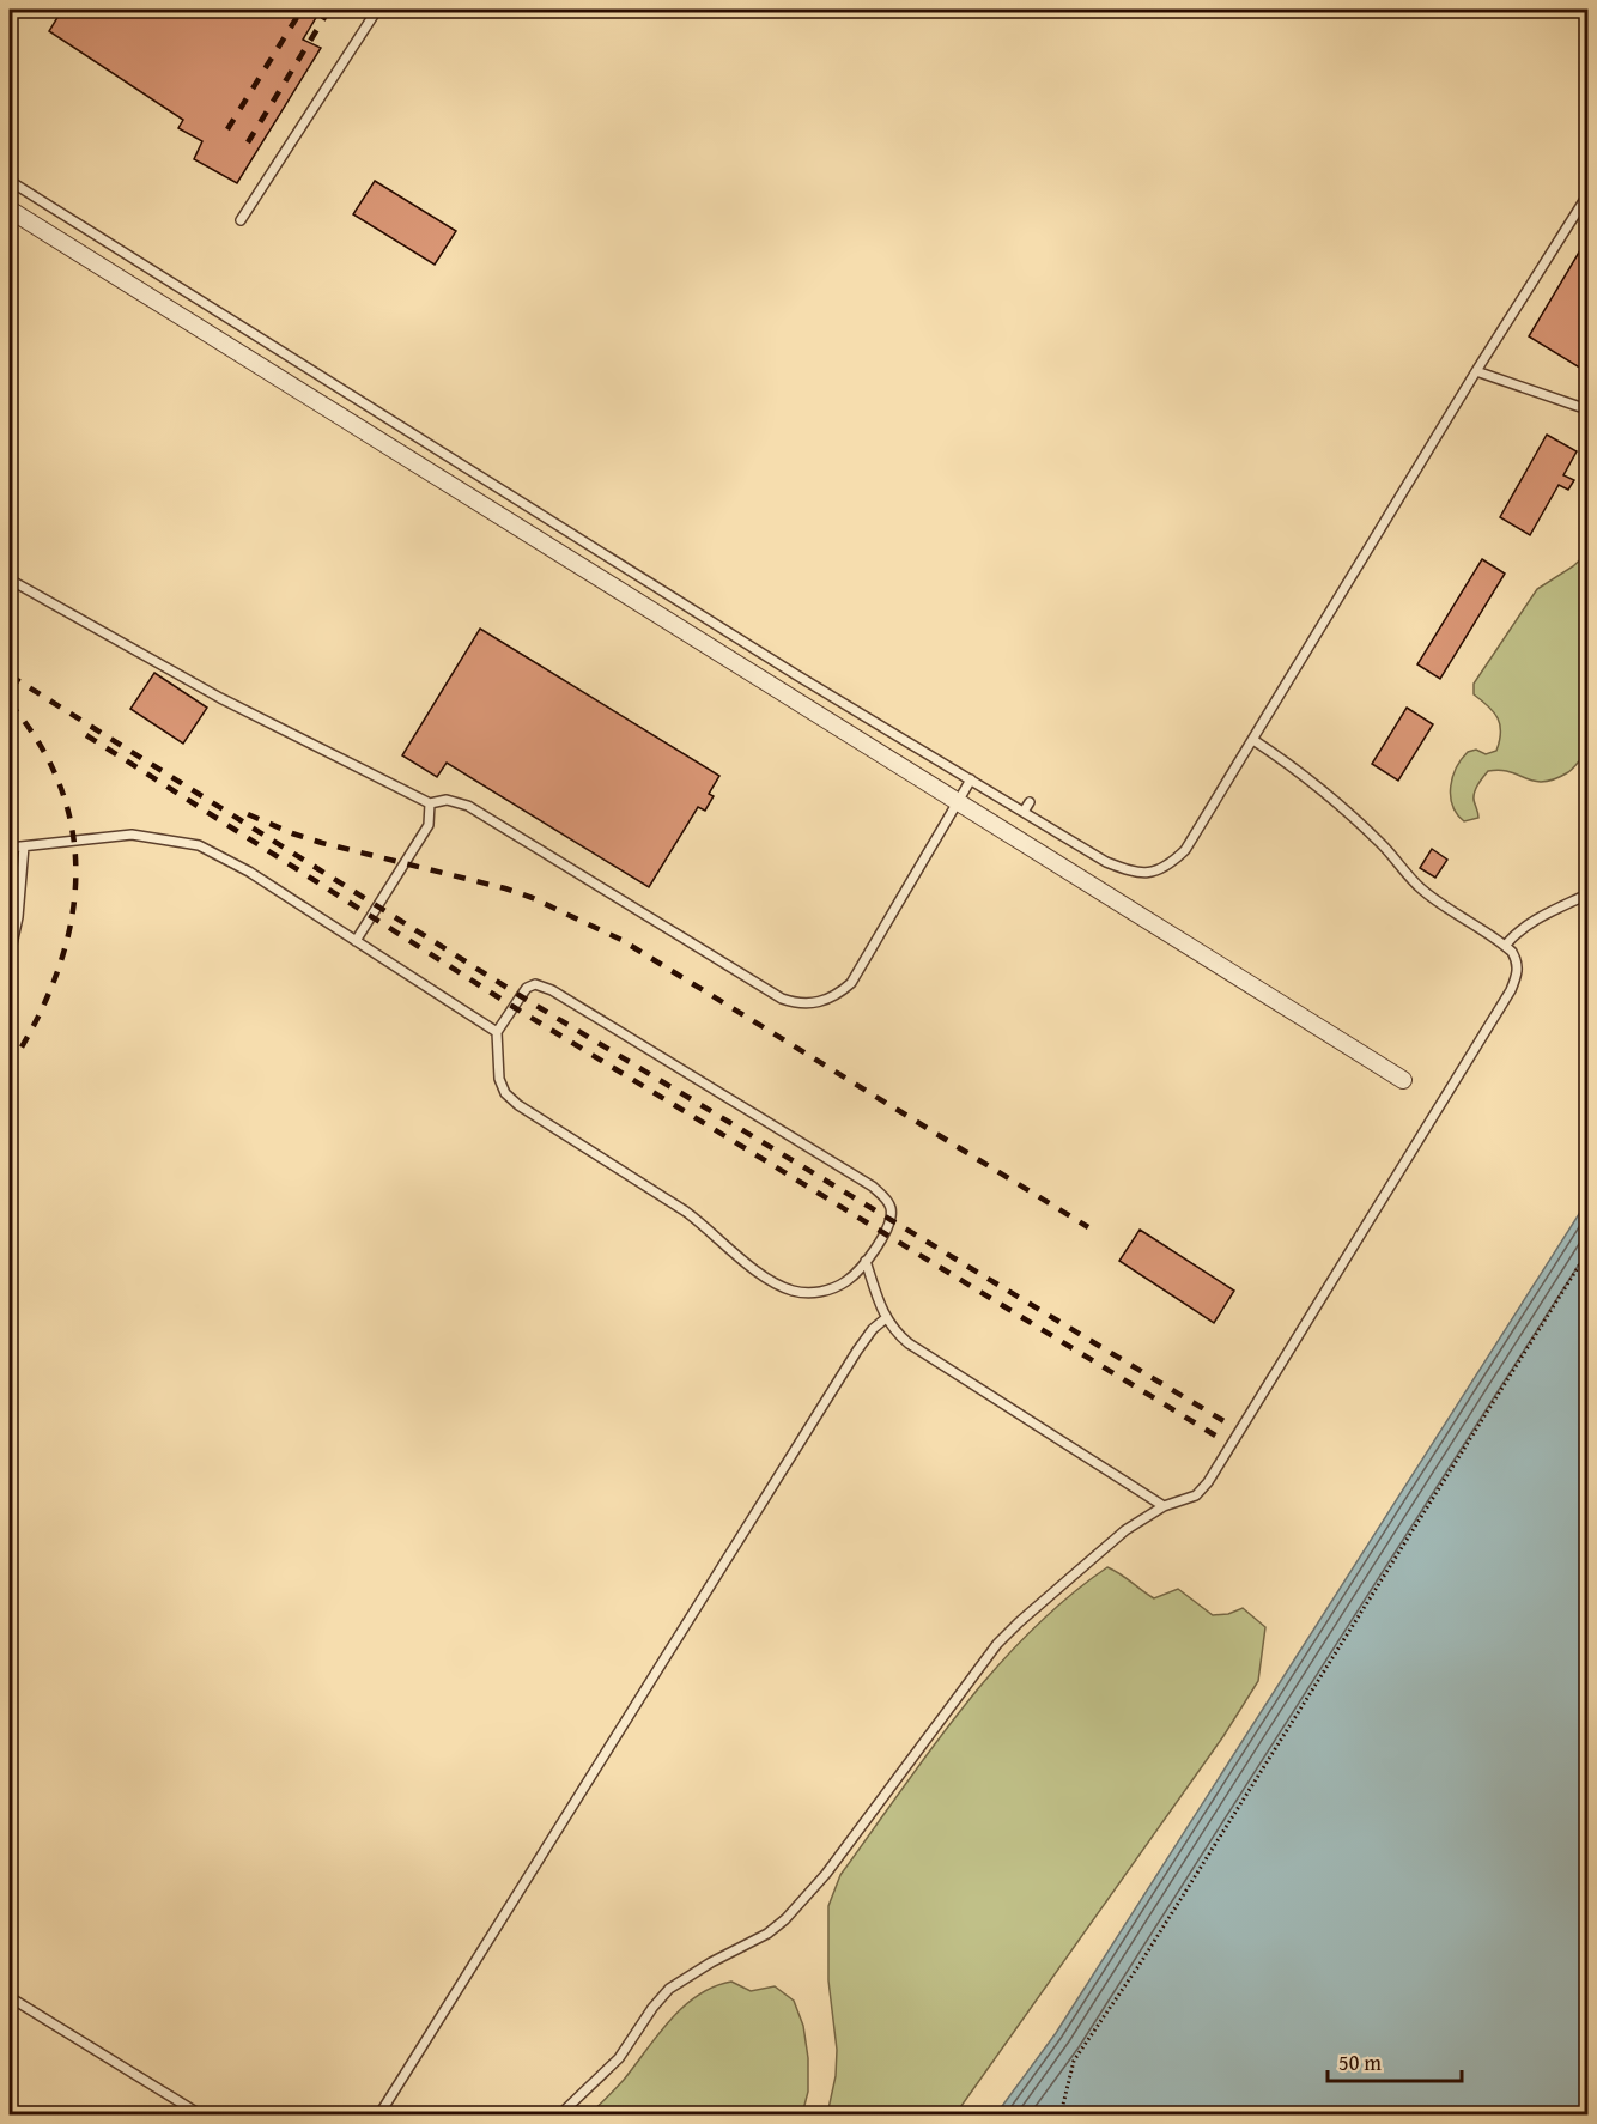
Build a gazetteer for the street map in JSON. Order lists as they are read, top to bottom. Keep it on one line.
{"scale_bar":"50 m"}
